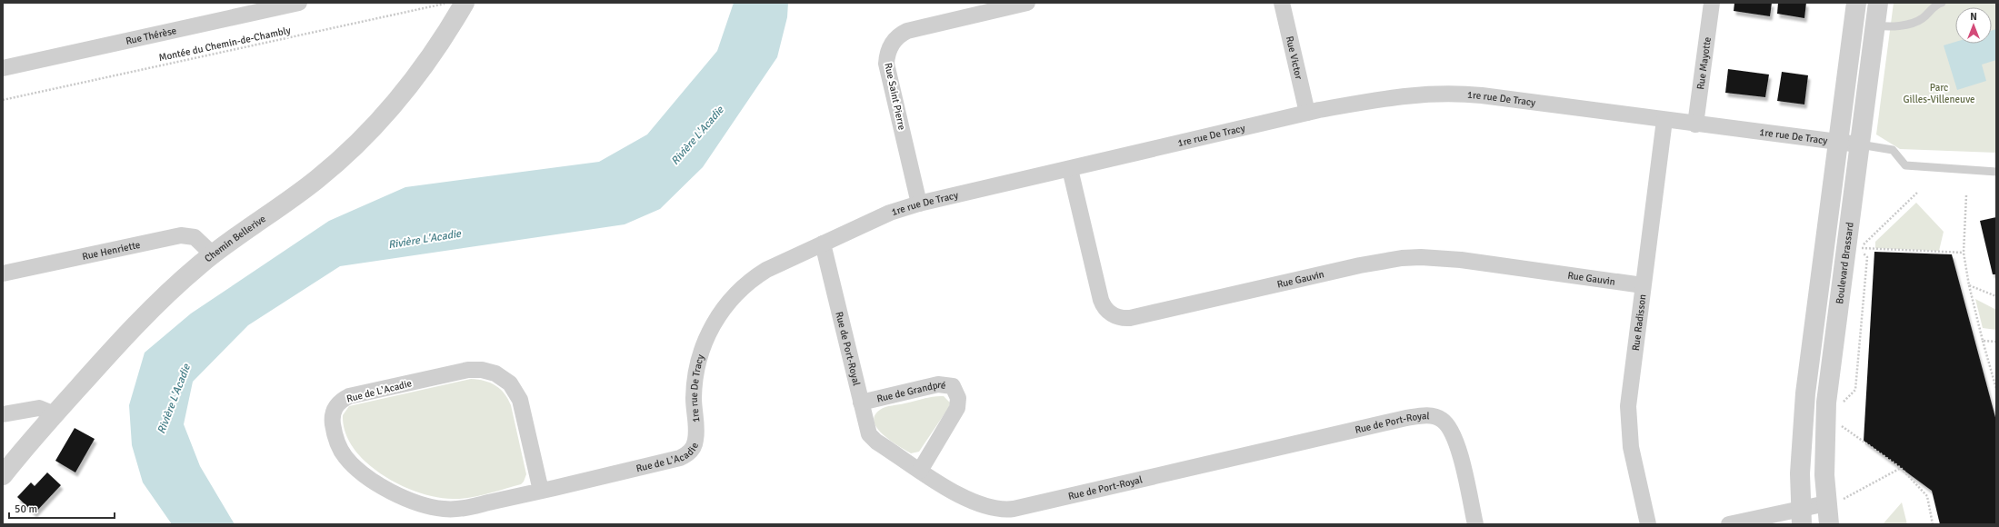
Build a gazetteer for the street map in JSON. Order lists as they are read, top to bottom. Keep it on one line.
{"streets":{"street":["Rue Thérèse","Rue Victor","Rue Mayotte","Rue Saint Pierre","1re rue De Tracy","Chemin Bellerive","Rue Henriette","Boulevard Brassard","Rue Gauvin","Rue Radisson","Rue de Port-Royal","Rue de L'Acadie","Rue de Grandpré"],"path":["Montée du Chemin-de-Chambly"]},"crossings":[["Rue Victor","1re rue De Tracy"],["Rue Mayotte","1re rue De Tracy"],["Rue Saint Pierre","1re rue De Tracy"],["1re rue De Tracy","Boulevard Brassard"],["1re rue De Tracy","Rue Gauvin"],["1re rue De Tracy","Rue Radisson"],["1re rue De Tracy","Rue de Port-Royal"],["1re rue De Tracy","Rue de L'Acadie"],["Chemin Bellerive","Rue Henriette"],["Rue Gauvin","Rue Radisson"],["Rue de Port-Royal","Rue de Grandpré"]],"water":["Rivière L'Acadie"],"parks":["Parc Gilles-Villeneuve"],"scale_bar":"50 m","north":"top"}
